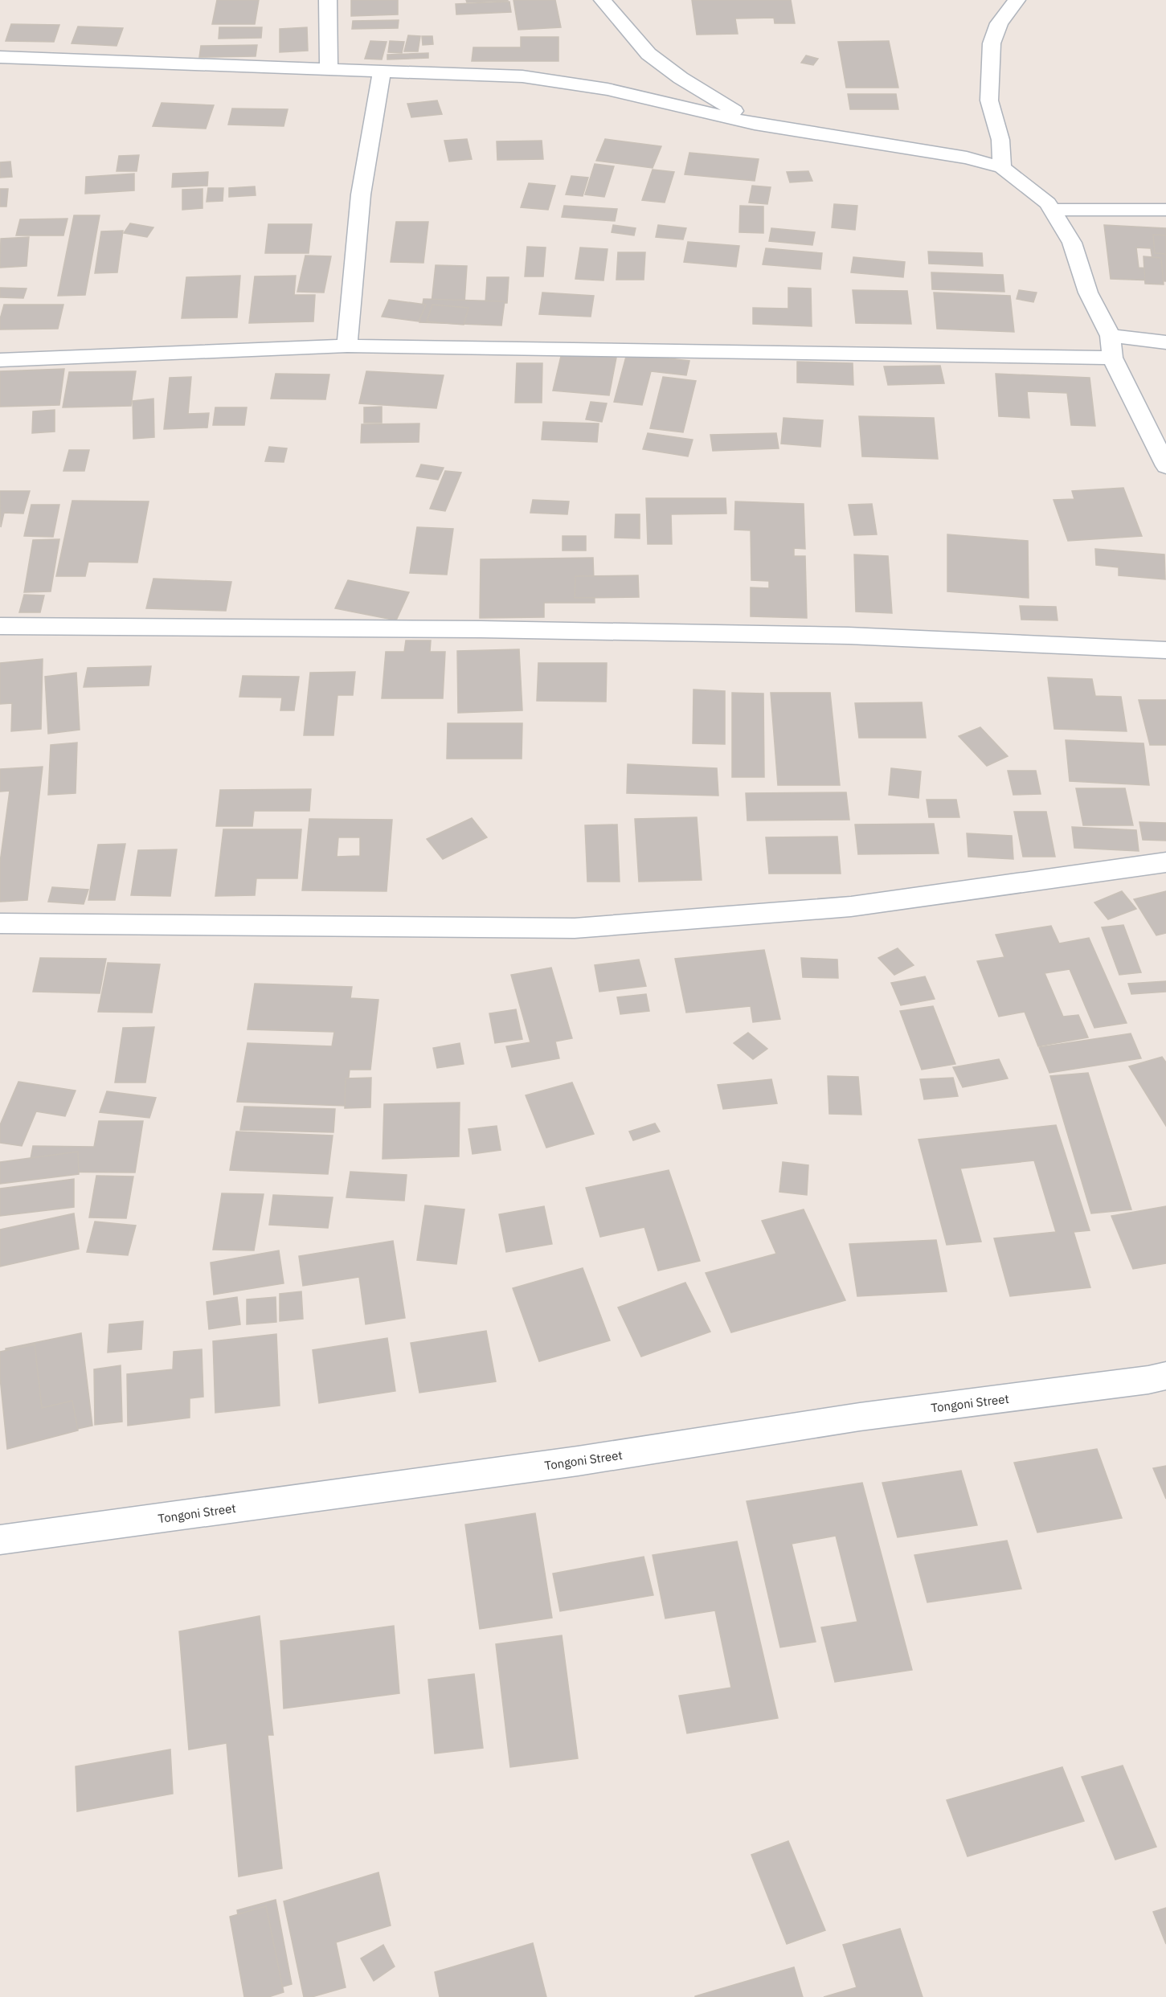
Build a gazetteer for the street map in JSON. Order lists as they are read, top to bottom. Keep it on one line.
{"streets":{"street":["Tongoni Street"]}}
